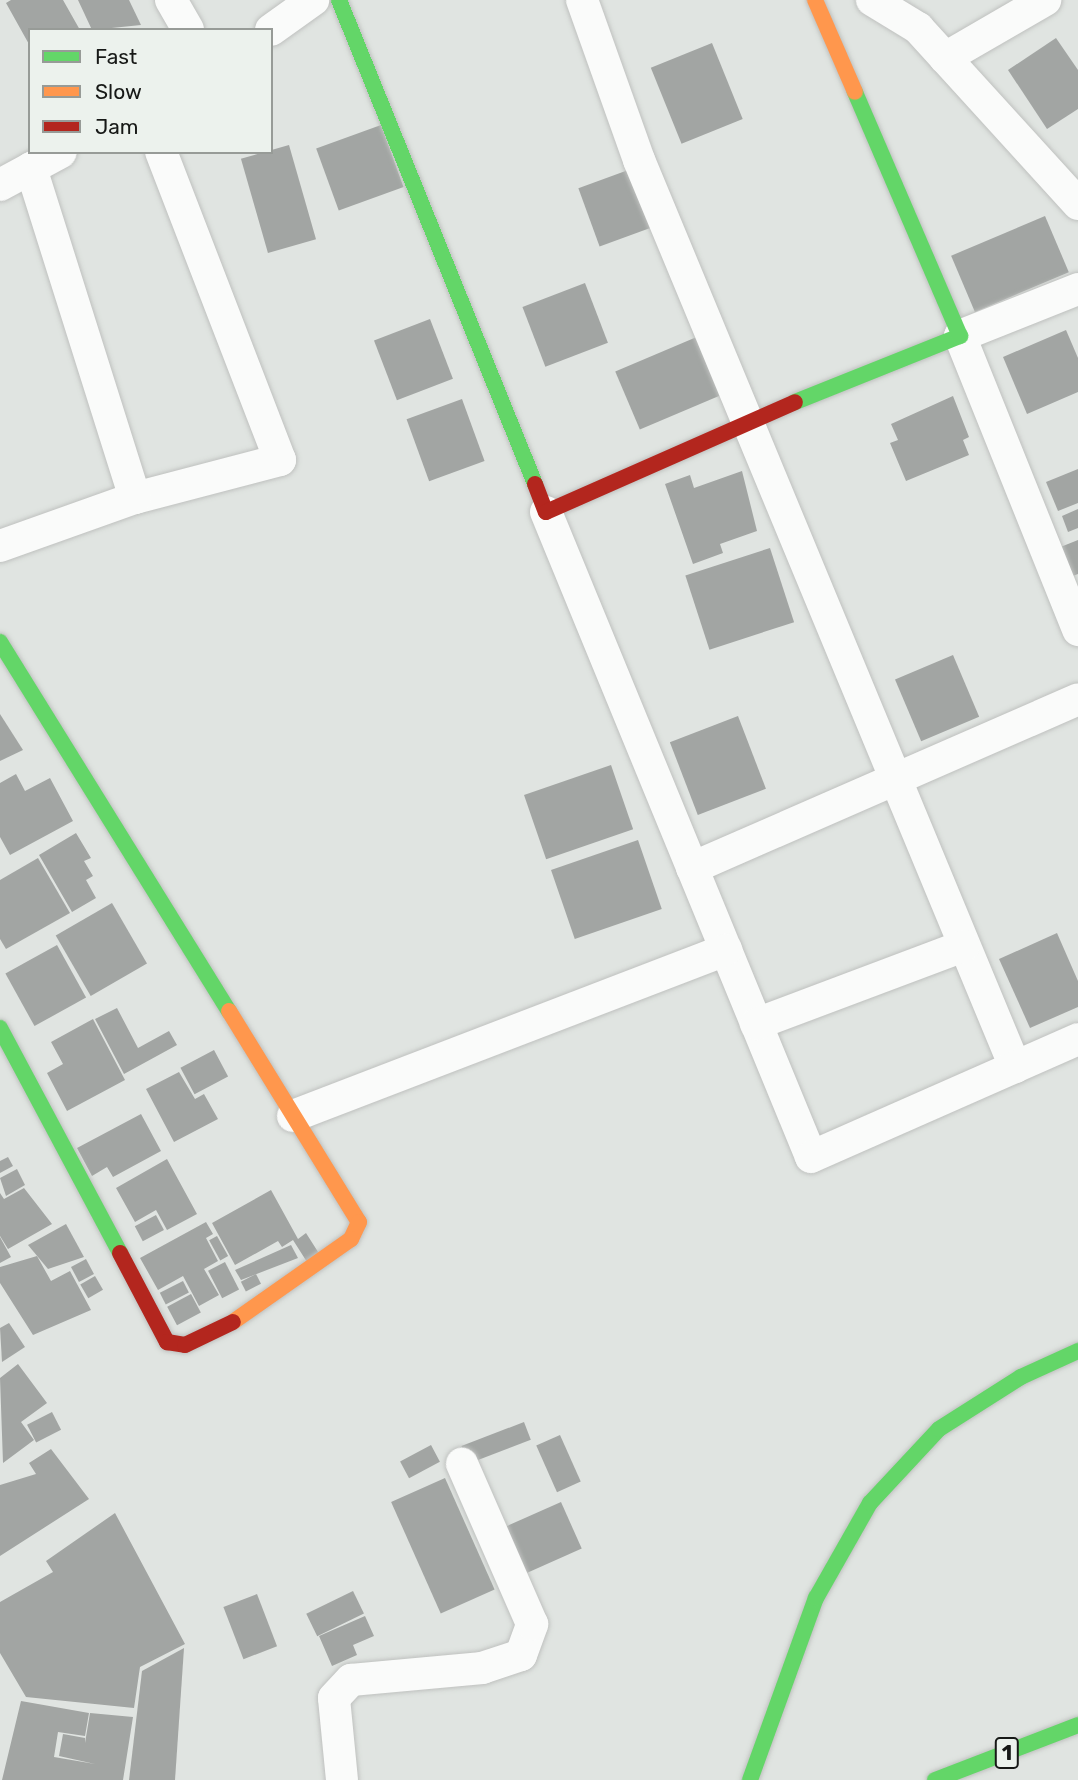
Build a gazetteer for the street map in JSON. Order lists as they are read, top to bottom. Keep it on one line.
{"streets":{"main road":["1"]},"legend":["Fast","Slow","Jam"]}
